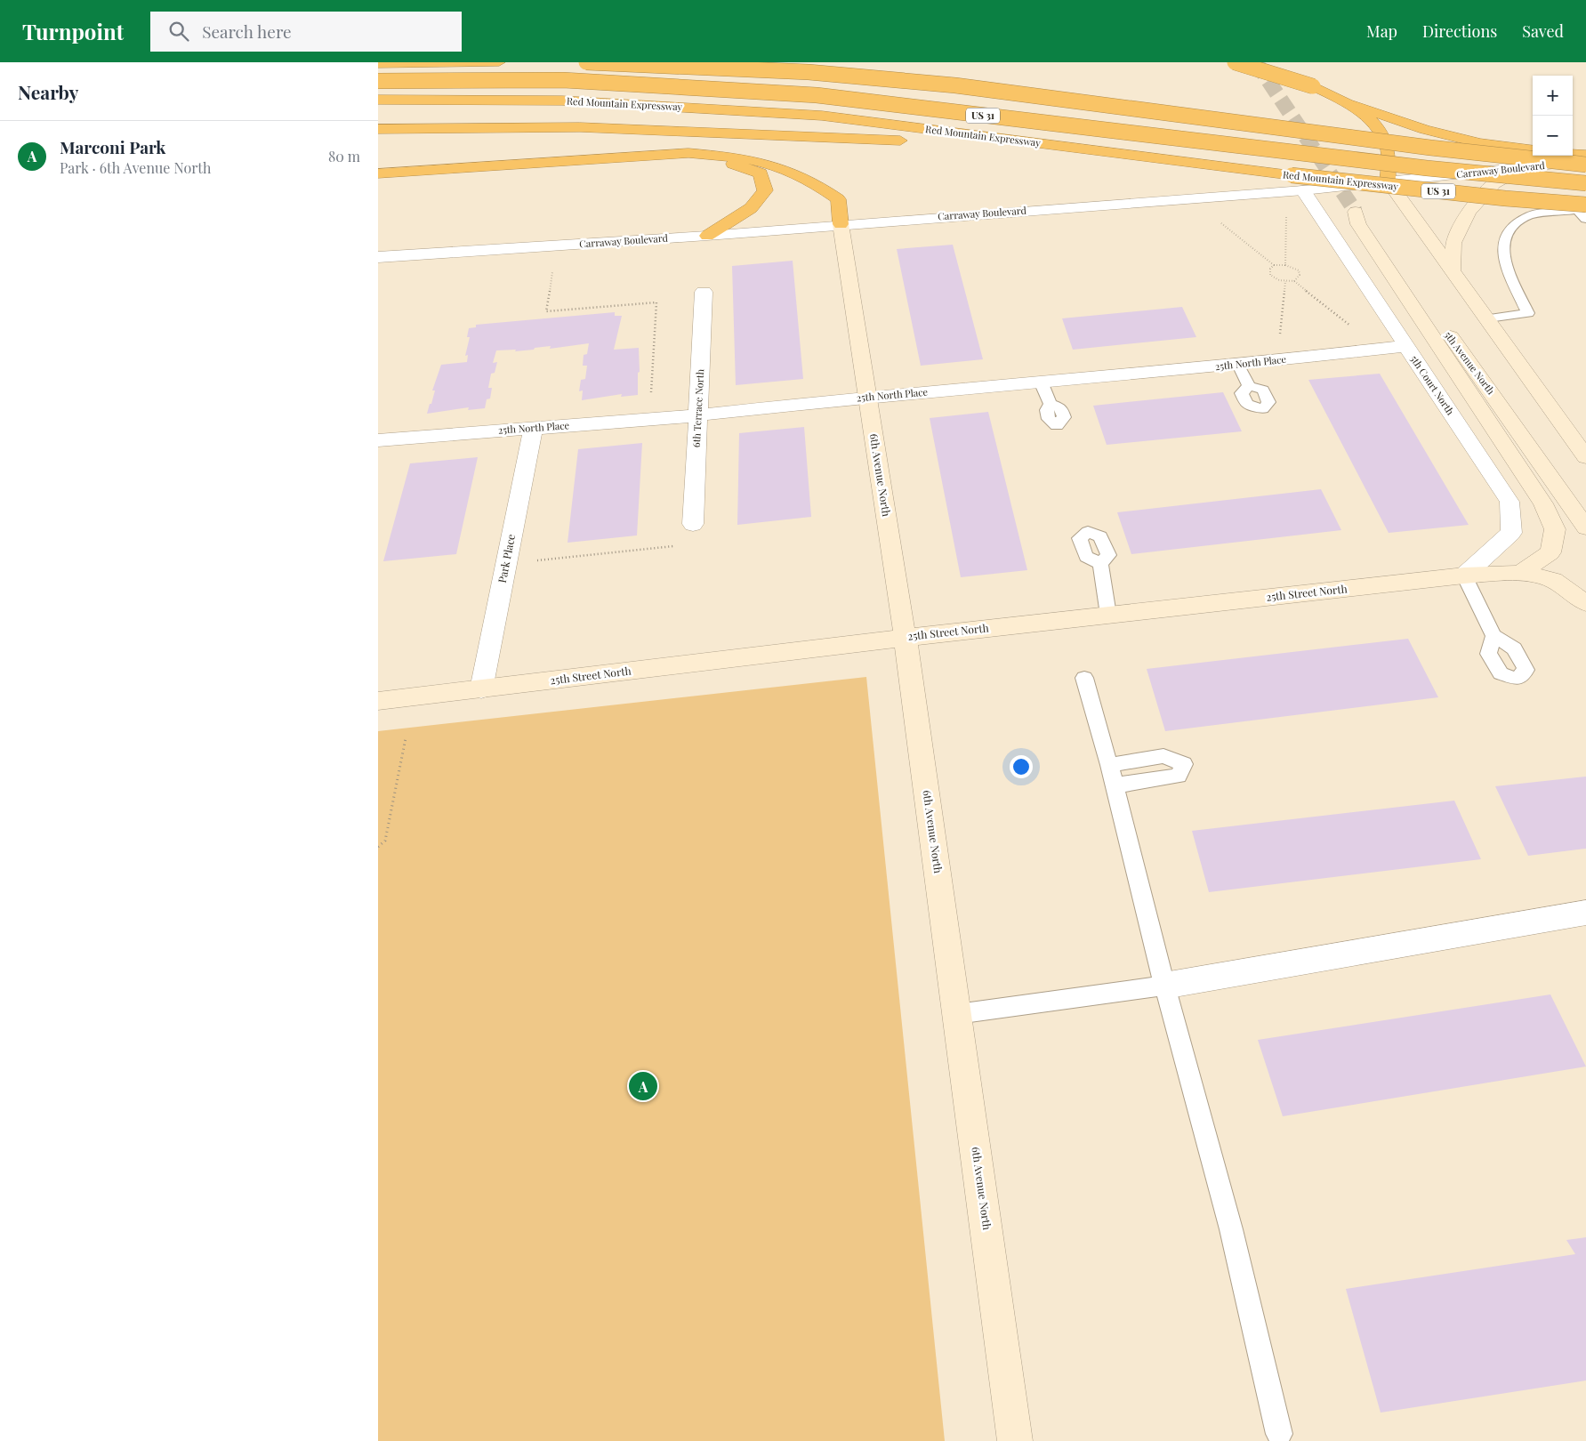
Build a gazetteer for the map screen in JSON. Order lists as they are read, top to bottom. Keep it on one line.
{"streets":{"highway":["Red Mountain Expressway","US 31"],"main road":["5th Avenue North","6th Avenue North","25th Street North"],"street":["Carraway Boulevard","25th North Place","5th Court North","6th Terrace North","Park Place"]},"crossings":[["Carraway Boulevard","5th Court North"],["Carraway Boulevard","6th Avenue North"],["25th North Place","5th Court North"],["25th North Place","6th Terrace North"],["25th North Place","6th Avenue North"],["25th North Place","Park Place"],["5th Avenue North","25th Street North"],["5th Court North","25th Street North"],["6th Avenue North","25th Street North"],["Park Place","25th Street North"]],"page":{"header":"Turnpoint","search":"Search here","nav":["Map","Directions","Saved"],"heading":"Nearby","map_buttons":["+","−"],"list":[{"mark":"A","name":"Marconi Park","note":"Park · 6th Avenue North","value":"80 m"}],"pins":"A"}}
